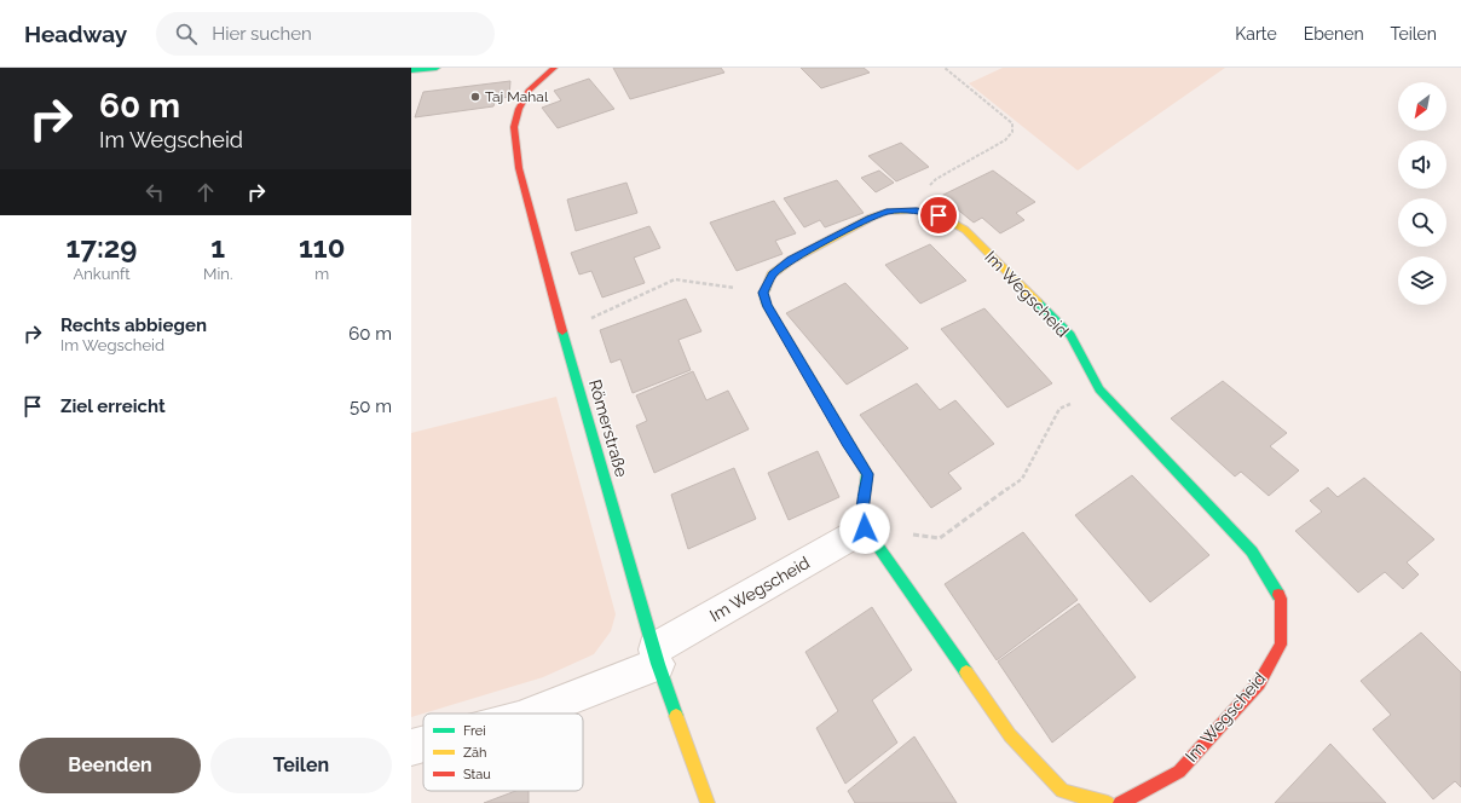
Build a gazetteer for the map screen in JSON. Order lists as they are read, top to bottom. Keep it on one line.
{"streets":{"street":["Im Wegscheid","Römerstraße"]},"crossings":[["Im Wegscheid","Römerstraße"]],"places":["Taj Mahal"],"legend":["Frei","Zäh","Stau"],"north":"bottom left","page":{"header":"Headway","search":"Hier suchen","nav":["Karte","Ebenen","Teilen"],"turn":["60 m","Im Wegscheid"],"eta":["17:29","Ankunft","1","Min.","110","m"],"list":[{"name":"Rechts abbiegen","note":"Im Wegscheid","value":"60 m"},{"name":"Ziel erreicht","value":"50 m"}],"buttons":["Beenden","Teilen"]}}
